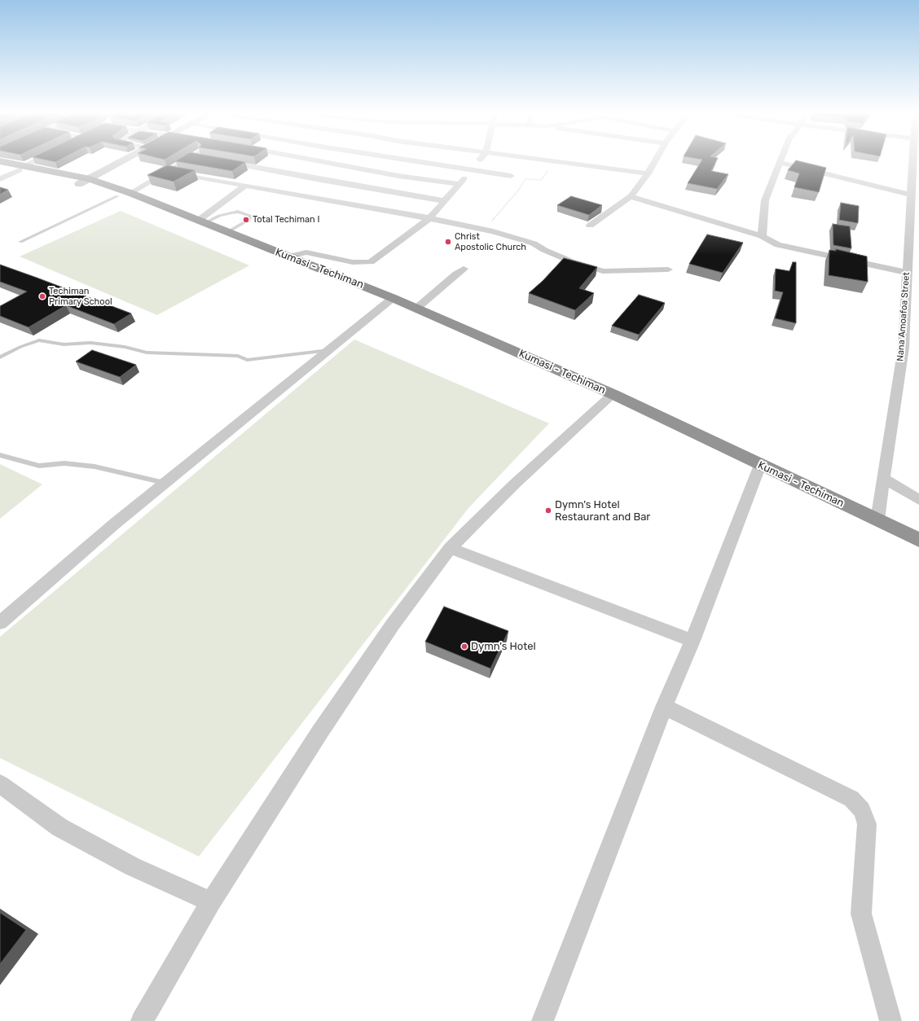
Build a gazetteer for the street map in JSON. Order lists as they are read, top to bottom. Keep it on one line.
{"streets":{"highway":["Kumasi - Techiman"],"street":["Nana Amoafoa Street"]},"crossings":[["Kumasi - Techiman","Nana Amoafoa Street"]],"places":["Total Techiman I","Christ Apostolic Church","Techiman Primary School","Dymn's Hotel Restaurant and Bar","Dymn's Hotel"]}
